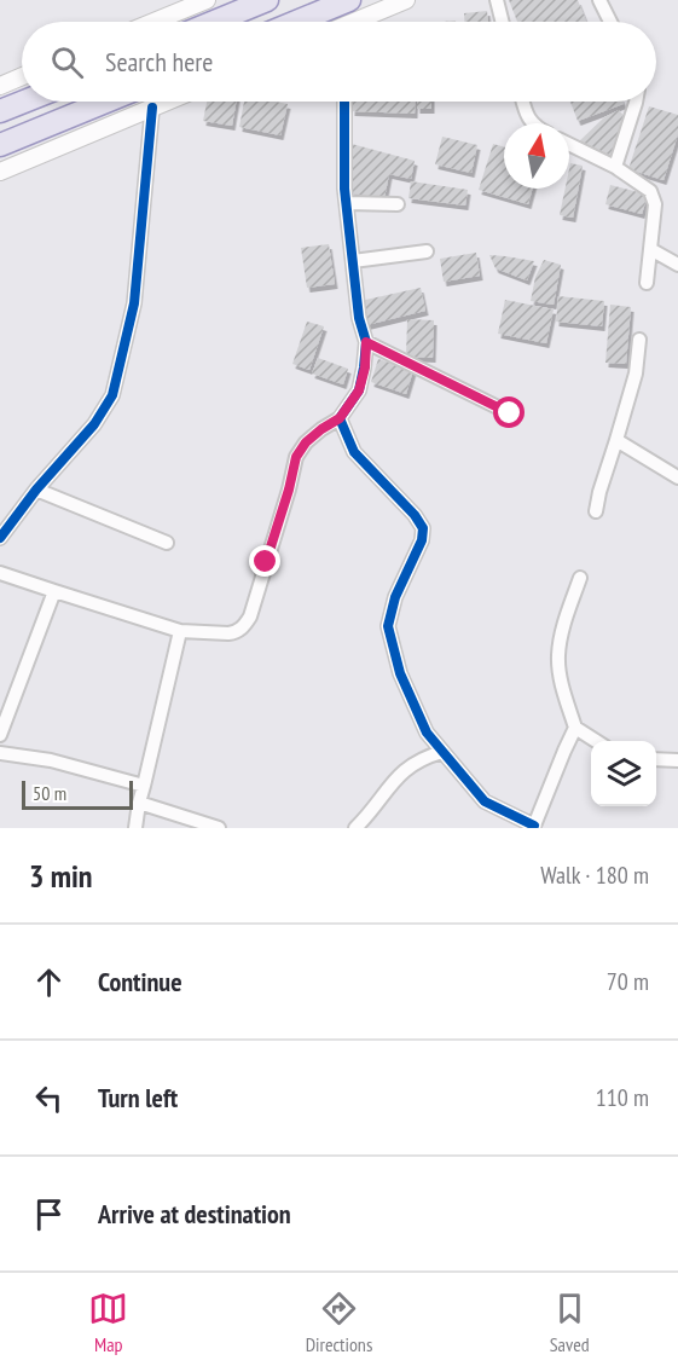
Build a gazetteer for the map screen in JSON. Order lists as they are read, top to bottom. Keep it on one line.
{"scale_bar":"50 m","north":"top","page":{"search":"Search here","scale":"50 m","heading":["3 min","Walk · 180 m"],"list":[["Continue","70 m"],["Turn left","110 m"],"Arrive at destination"],"nav":["Map","Directions","Saved"]}}
